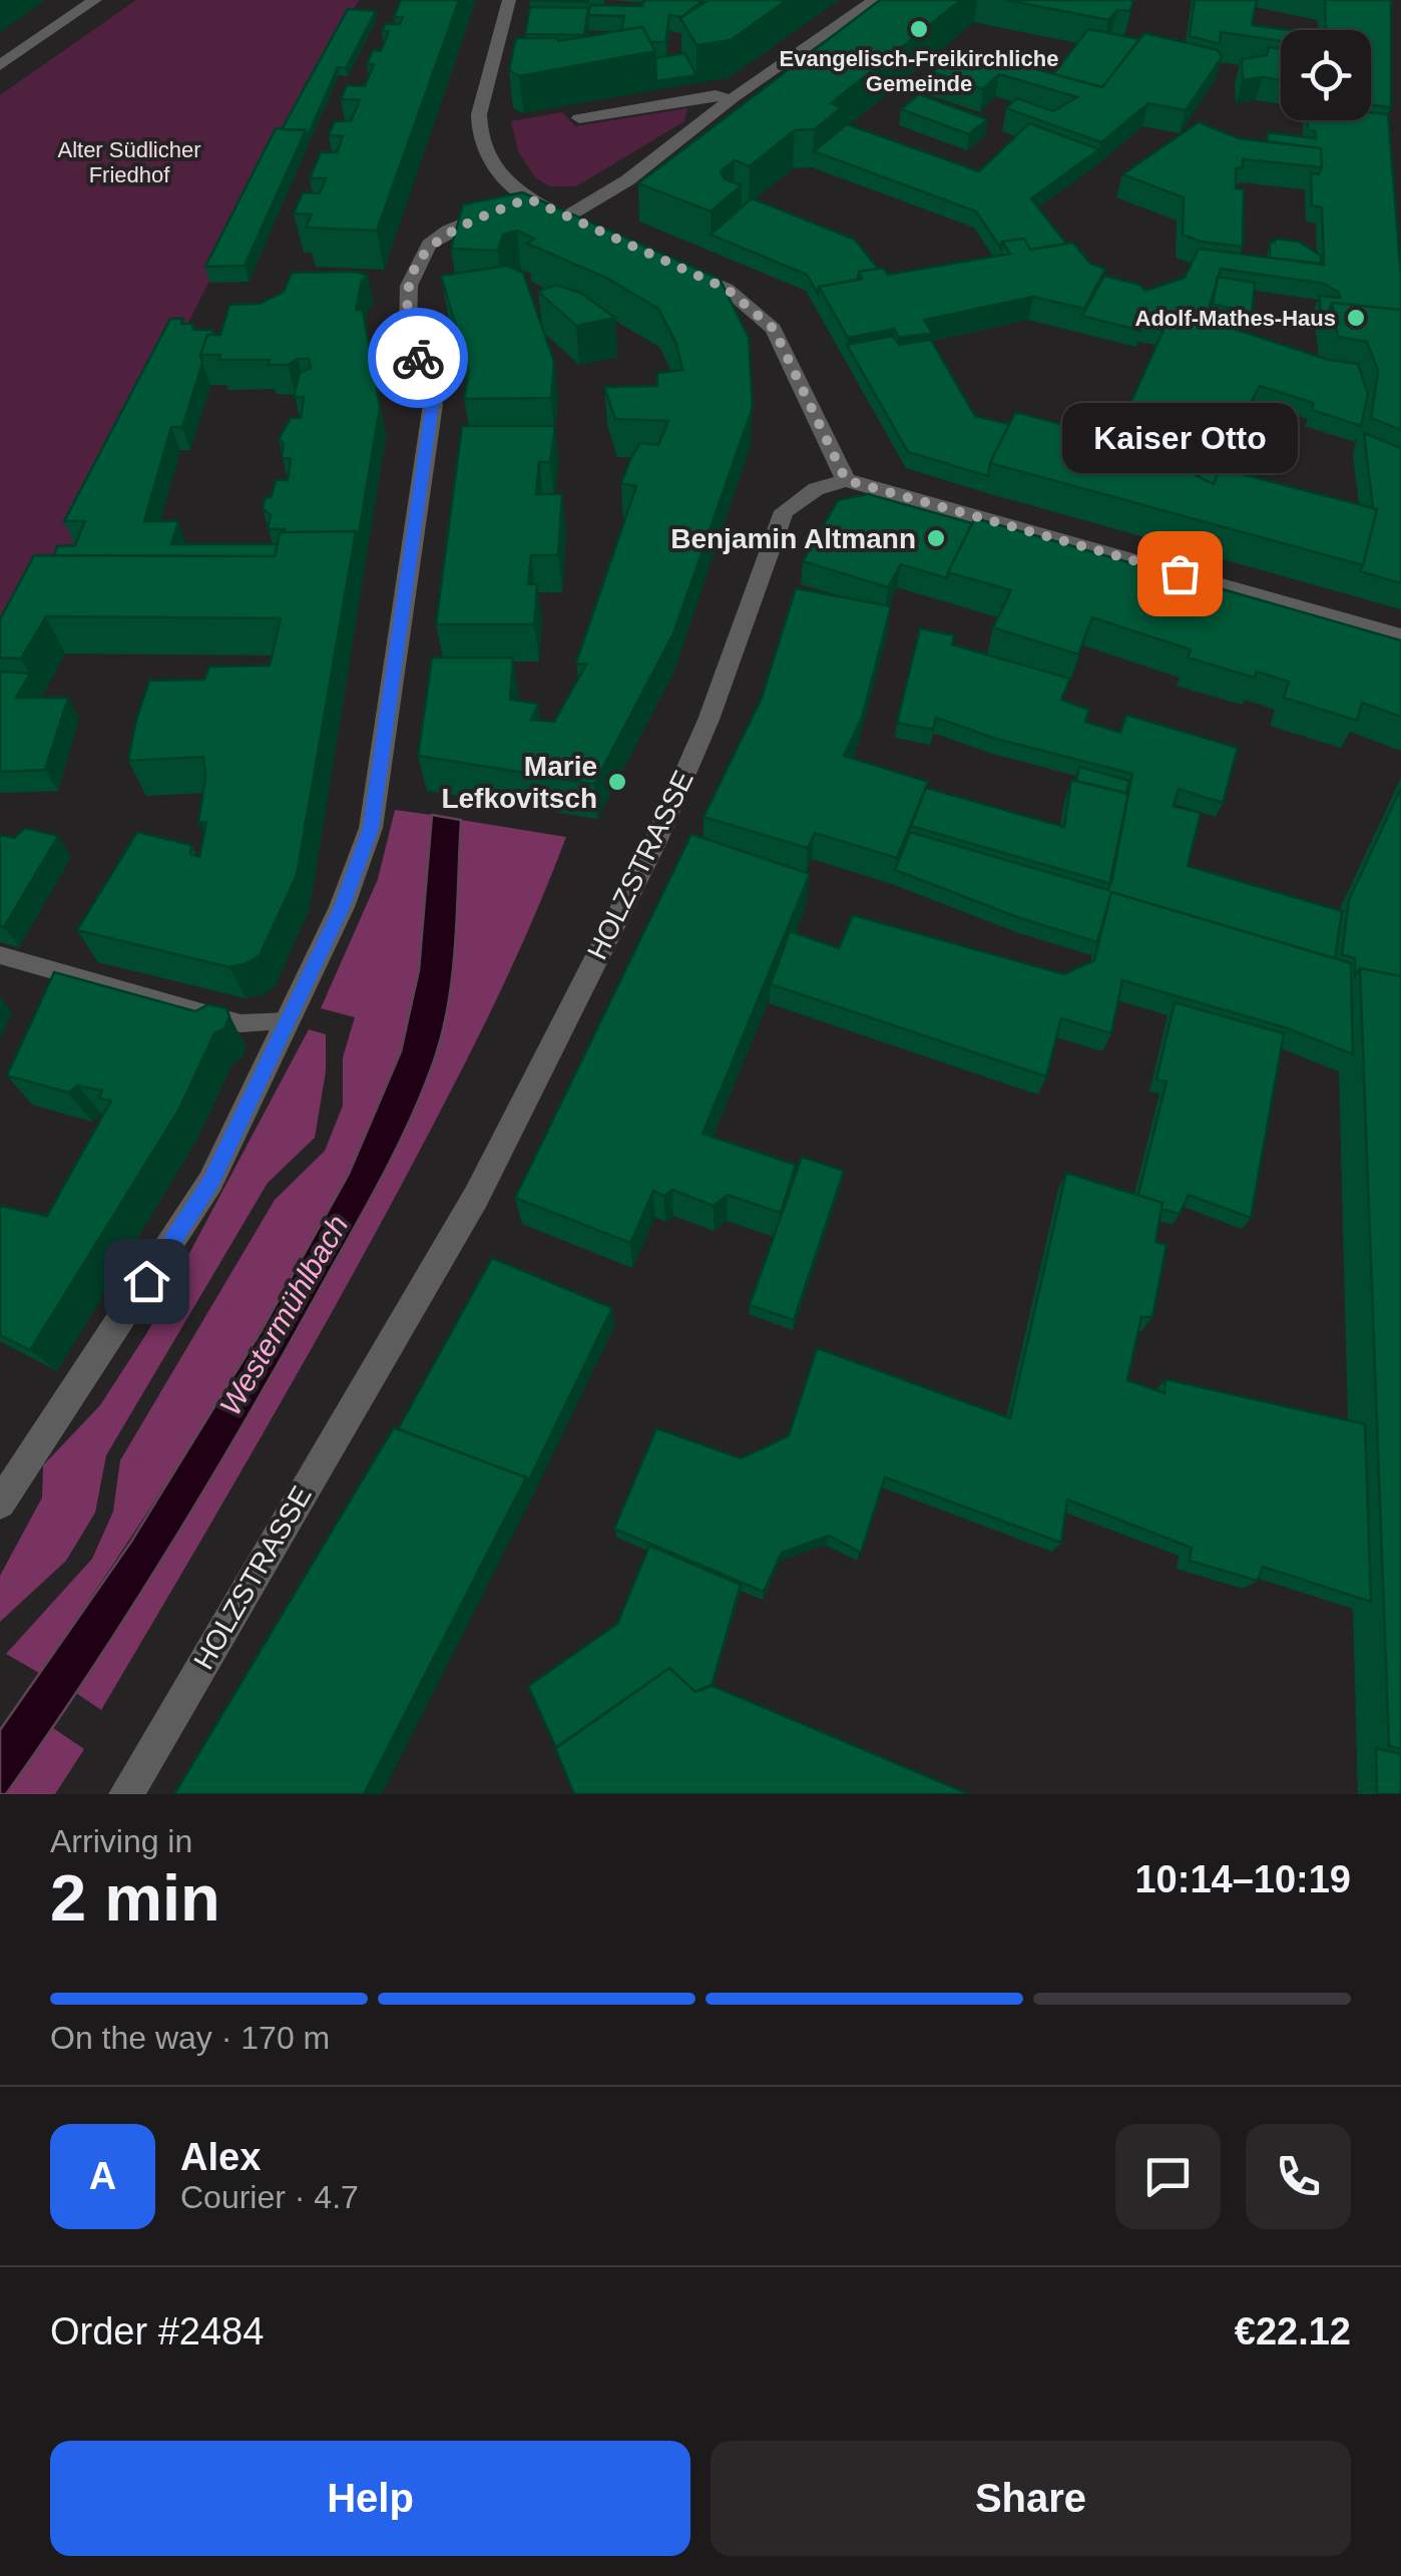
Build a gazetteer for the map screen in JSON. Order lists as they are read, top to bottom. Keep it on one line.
{"streets":{"street":["HOLZSTRASSE"]},"water":["Westermühlbach"],"parks":["Alter Südlicher Friedhof"],"places":["Evangelisch-Freikirchliche Gemeinde","Adolf-Mathes-Haus","Benjamin Altmann","Kaiser Otto","Marie Lefkovitsch"],"page":{"bubble":"Kaiser Otto","heading":["2 min","Arriving in","10:14–10:19"],"panel":["Alex","Courier · 4.7","Order #2484","€22.12"],"bar":"On the way · 170 m","round":"A","buttons":["Help","Share"]}}
